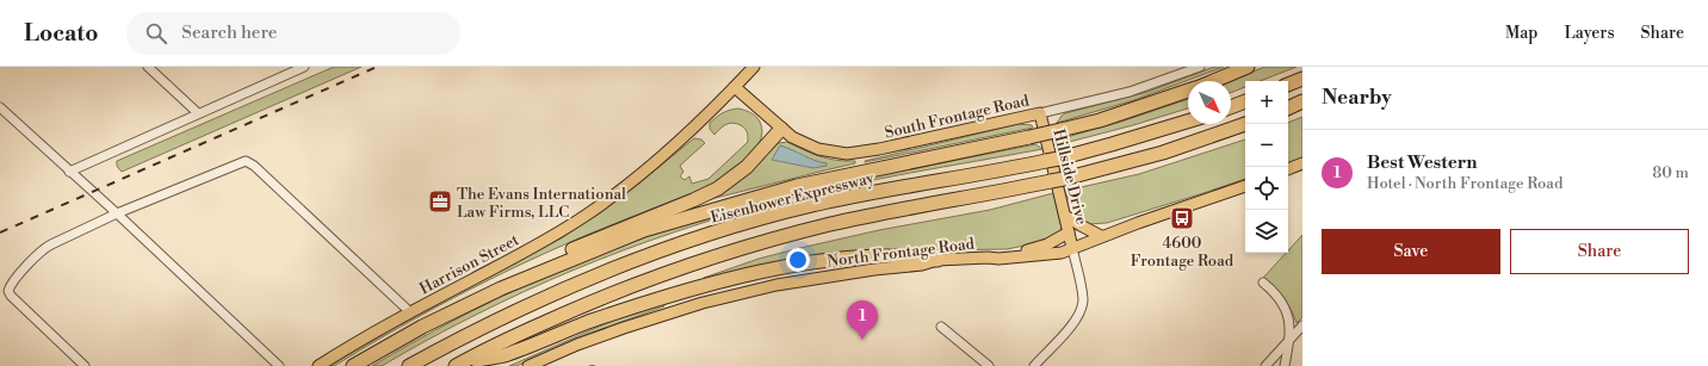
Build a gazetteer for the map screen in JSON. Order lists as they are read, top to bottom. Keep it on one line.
{"streets":{"highway":["Eisenhower Expressway"],"main road":["South Frontage Road","Hillside Drive","North Frontage Road","Harrison Street"]},"crossings":[["South Frontage Road","Hillside Drive"],["South Frontage Road","Harrison Street"],["Hillside Drive","North Frontage Road"]],"places":{"office":["The Evans International Law Firms, LLC"],"bus stop":["4600 Frontage Road"]},"north":"bottom right","page":{"header":"Locato","search":"Search here","nav":["Map","Layers","Share"],"heading":"Nearby","map_buttons":["+","−"],"list":[{"mark":"1","name":"Best Western","note":"Hotel · North Frontage Road","value":"80 m"}],"buttons":["Save","Share"],"pins":"1"}}
